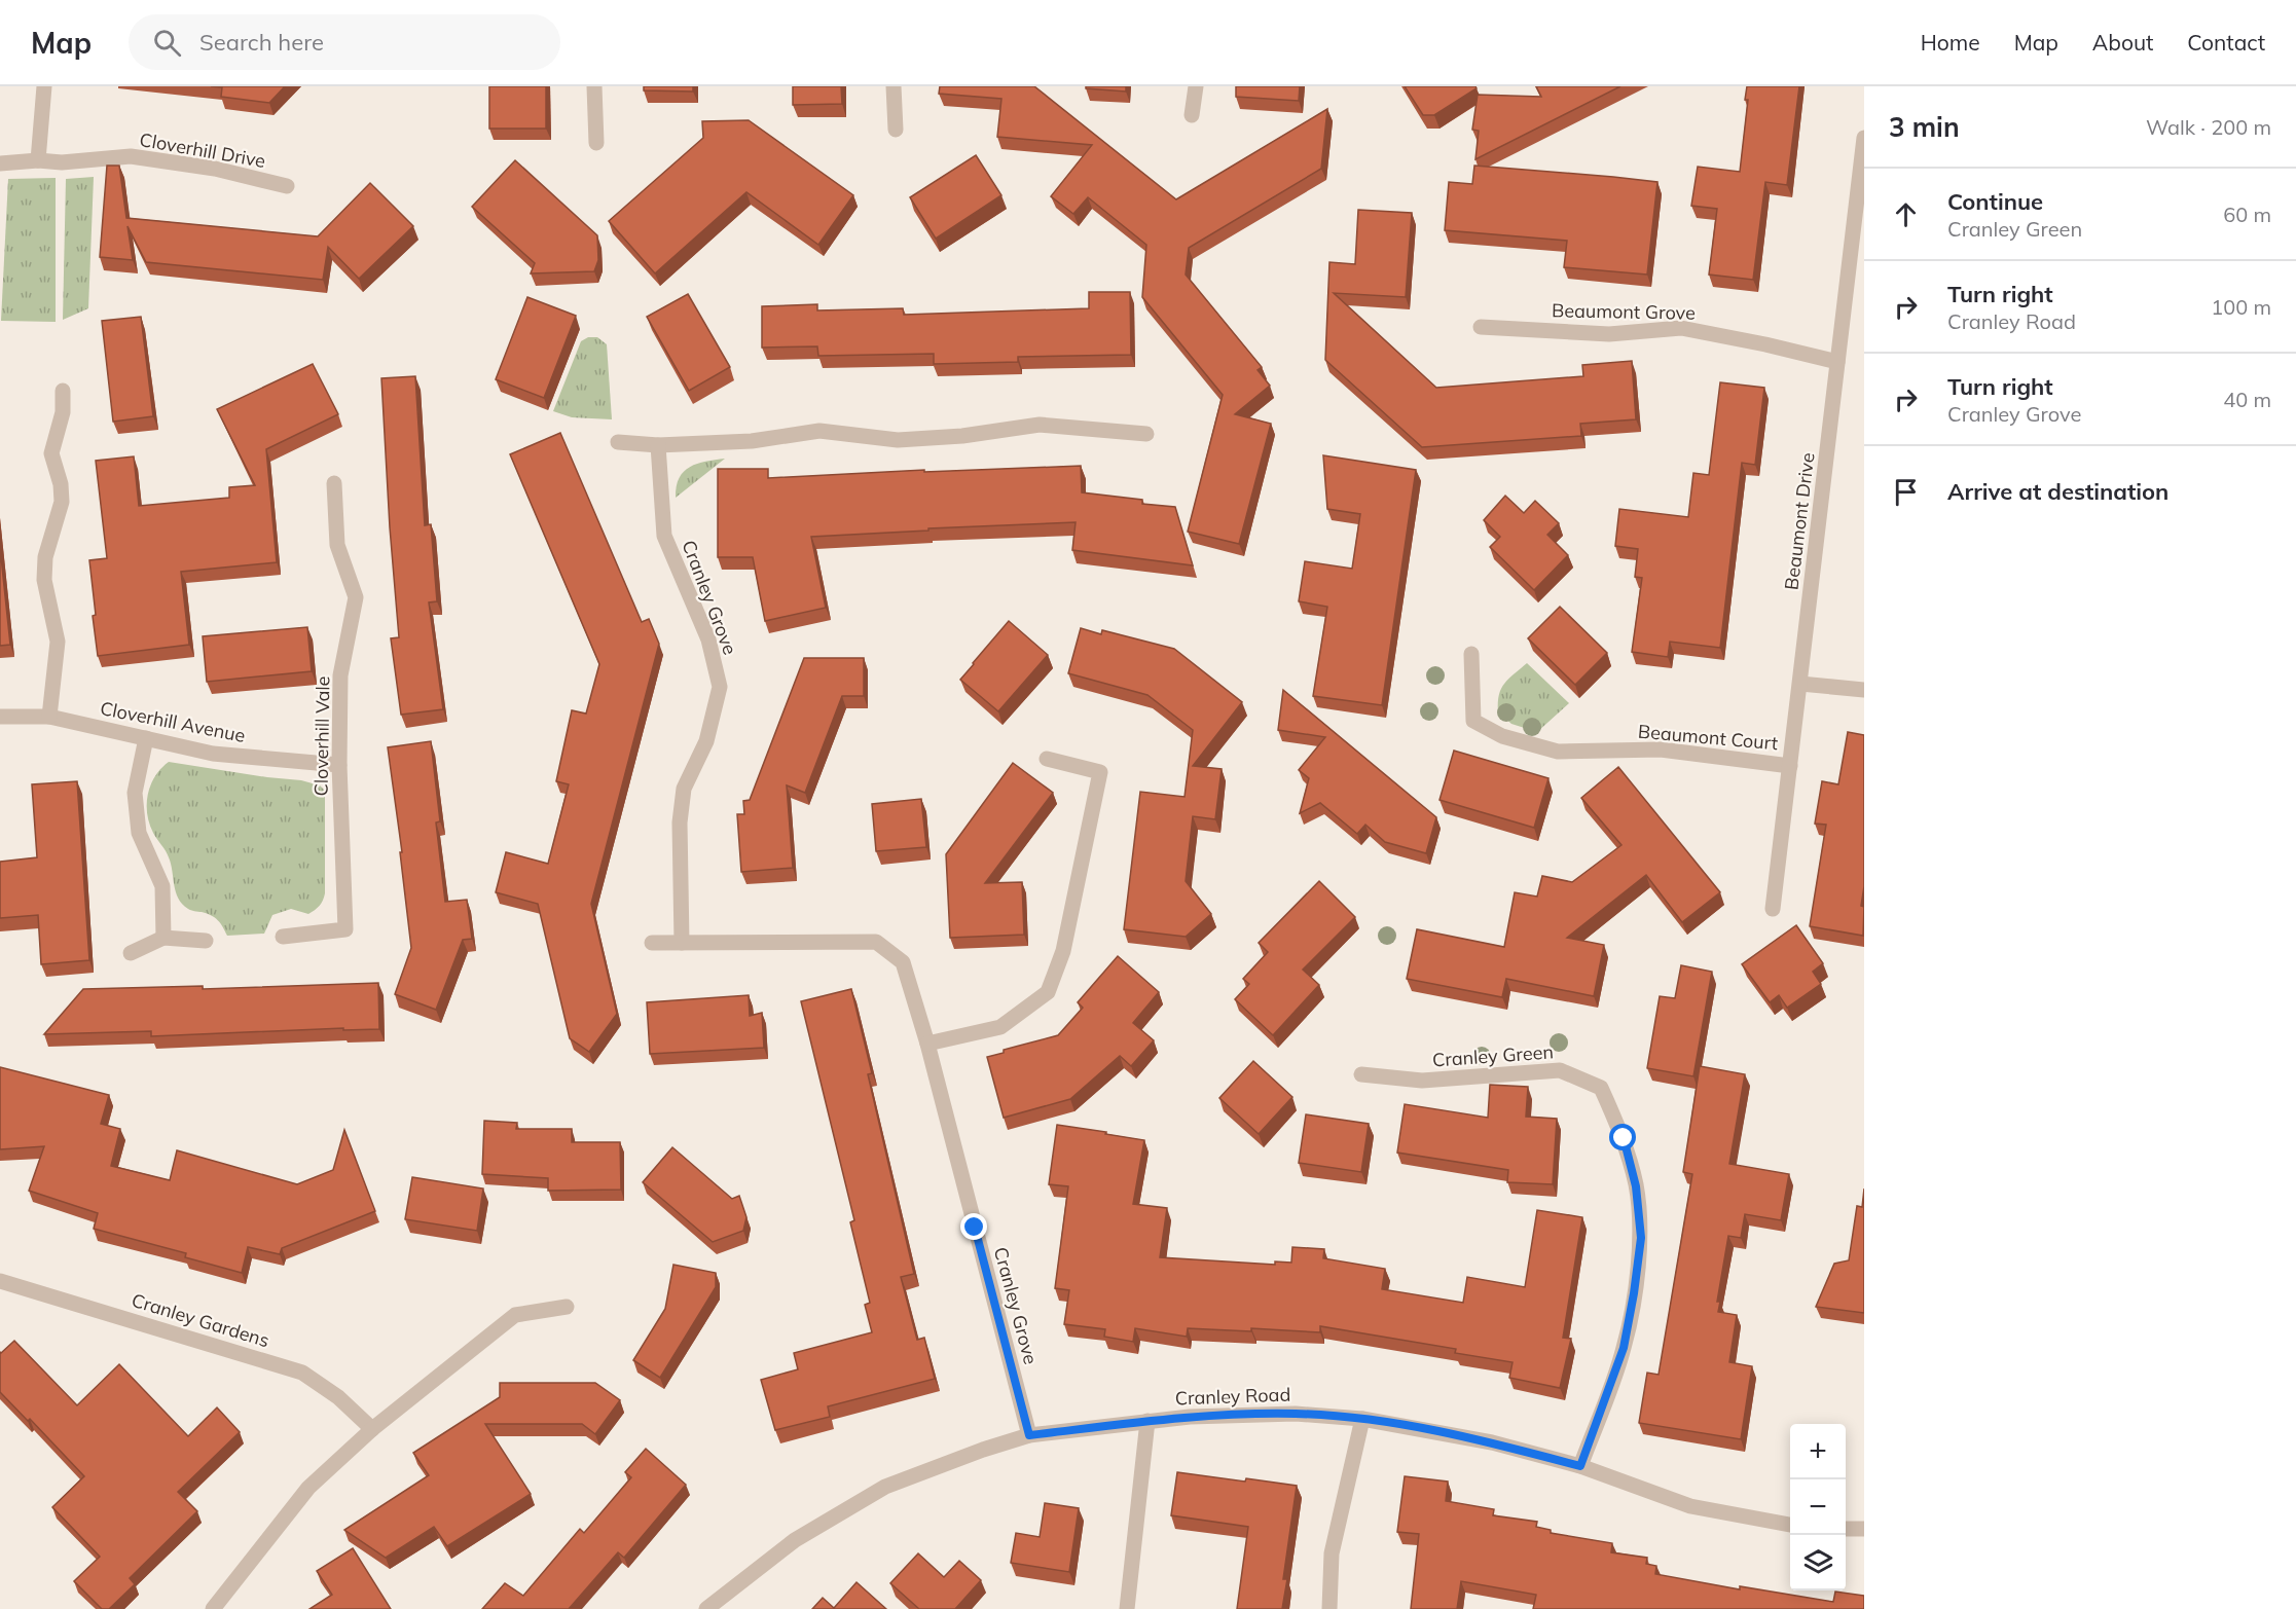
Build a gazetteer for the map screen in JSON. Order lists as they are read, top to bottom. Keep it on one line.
{"streets":{"street":["Cloverhill Drive","Beaumont Grove","Beaumont Drive","Cranley Grove","Cloverhill Avenue","Cloverhill Vale","Beaumont Court","Cranley Green","Cranley Gardens","Cranley Road"]},"crossings":[["Beaumont Grove","Beaumont Drive"],["Beaumont Drive","Beaumont Court"],["Cranley Grove","Cranley Road"],["Cloverhill Avenue","Cloverhill Vale"],["Cranley Green","Cranley Road"]],"page":{"header":"Map","search":"Search here","nav":["Home","Map","About","Contact"],"heading":["3 min","Walk · 200 m"],"list":[["Continue","Cranley Green","60 m"],["Turn right","Cranley Road","100 m"],["Turn right","Cranley Grove","40 m"],"Arrive at destination"],"map_buttons":["+","−"]}}
